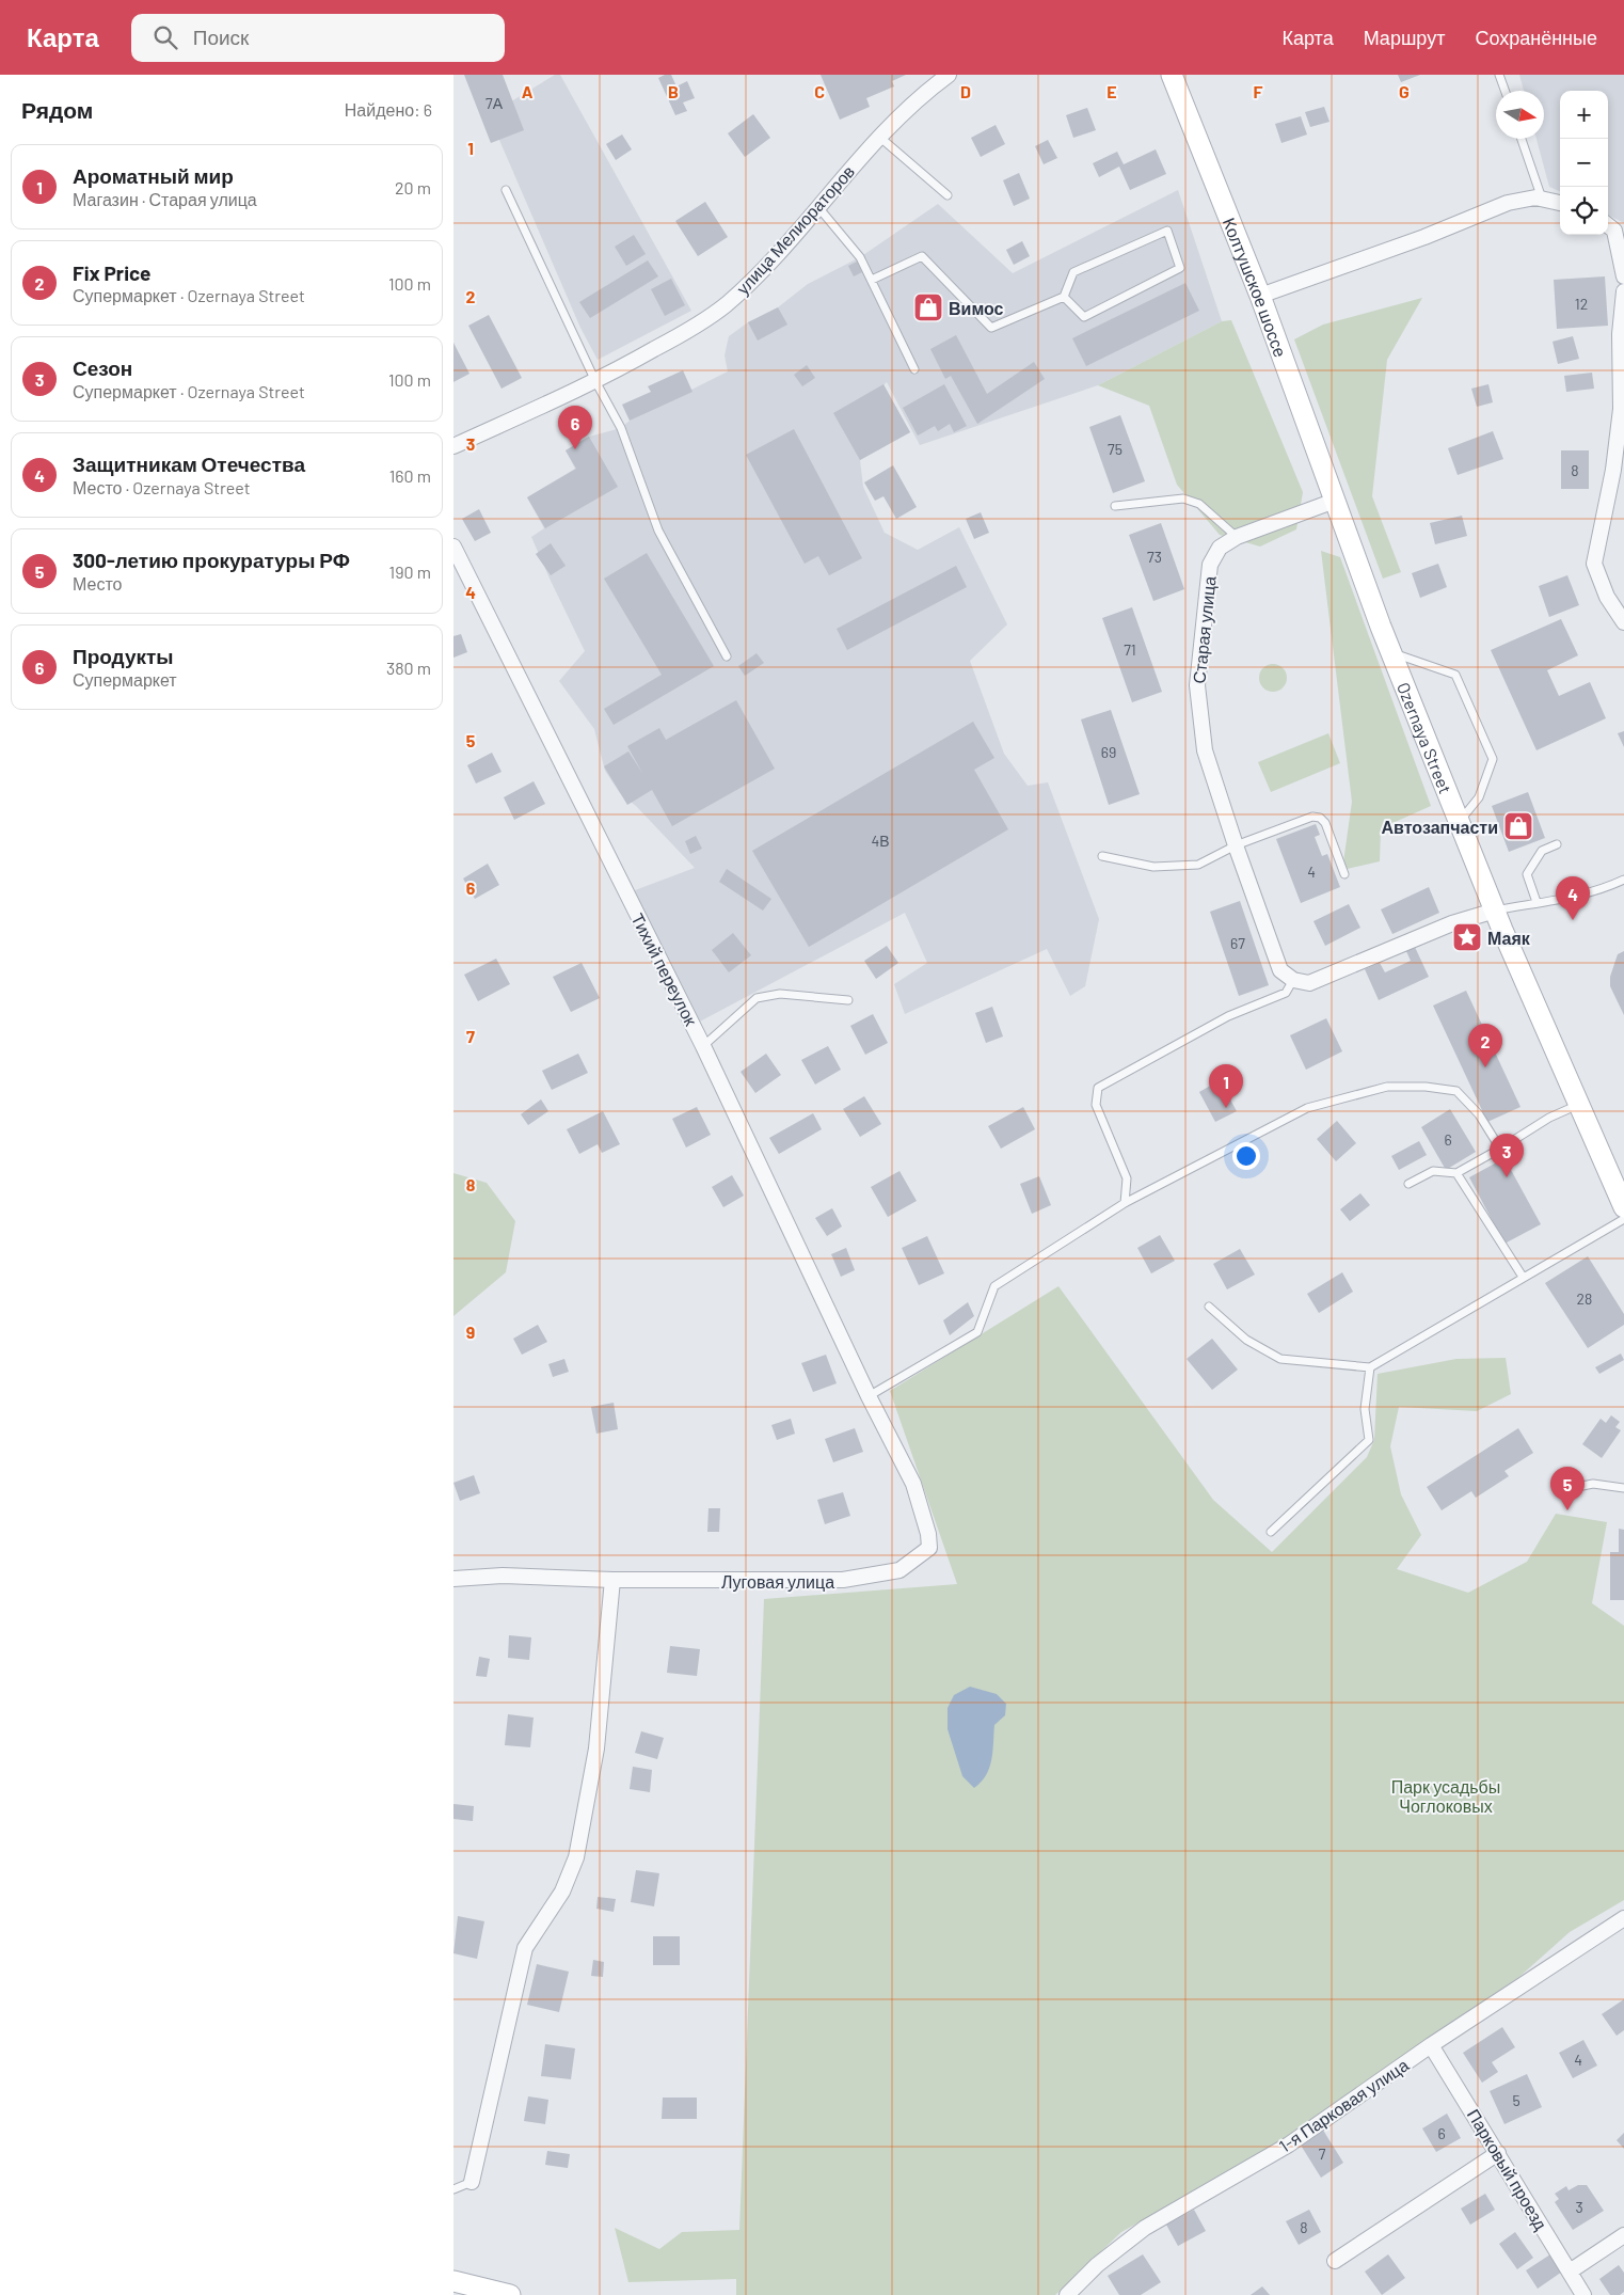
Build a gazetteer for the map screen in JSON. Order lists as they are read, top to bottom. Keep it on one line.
{"streets":{"main road":["Колтушское шоссе","Ozernaya Street"],"street":["улица Мелиораторов","Старая улица","Тихий переулок","Луговая улица","1-я Парковая улица","Парковый проезд"]},"crossings":[["Колтушское шоссе","Старая улица"],["Колтушское шоссе","Ozernaya Street"],["Старая улица","Ozernaya Street"],["Тихий переулок","Луговая улица"],["1-я Парковая улица","Парковый проезд"]],"parks":["Парк усадьбы Чоглоковых"],"places":{"shop":["Вимос","Автозапчасти"],"place":["Маяк"]},"house_numbers":["7А","12","75","8","73","71","69","4В","4","67","6","28","4","5","6","7","3","8"],"north":"right","page":{"header":"Карта","search":"Поиск","nav":["Карта","Маршрут","Сохранённые"],"heading":["Рядом","Найдено: 6"],"map_buttons":["+","−"],"list":[{"mark":"1","name":"Ароматный мир","note":"Магазин · Старая улица","value":"20 m"},{"mark":"2","name":"Fix Price","note":"Супермаркет · Ozernaya Street","value":"100 m"},{"mark":"3","name":"Сезон","note":"Супермаркет · Ozernaya Street","value":"100 m"},{"mark":"4","name":"Защитникам Отечества","note":"Место · Ozernaya Street","value":"160 m"},{"mark":"5","name":"300-летию прокуратуры РФ","note":"Место","value":"190 m"},{"mark":"6","name":"Продукты","note":"Супермаркет","value":"380 m"}],"pins":["6","4","2","1","3","5"]},"grid":{"columns":["A","B","C","D","E","F","G"],"rows":["1","2","3","4","5","6","7","8","9"]}}
